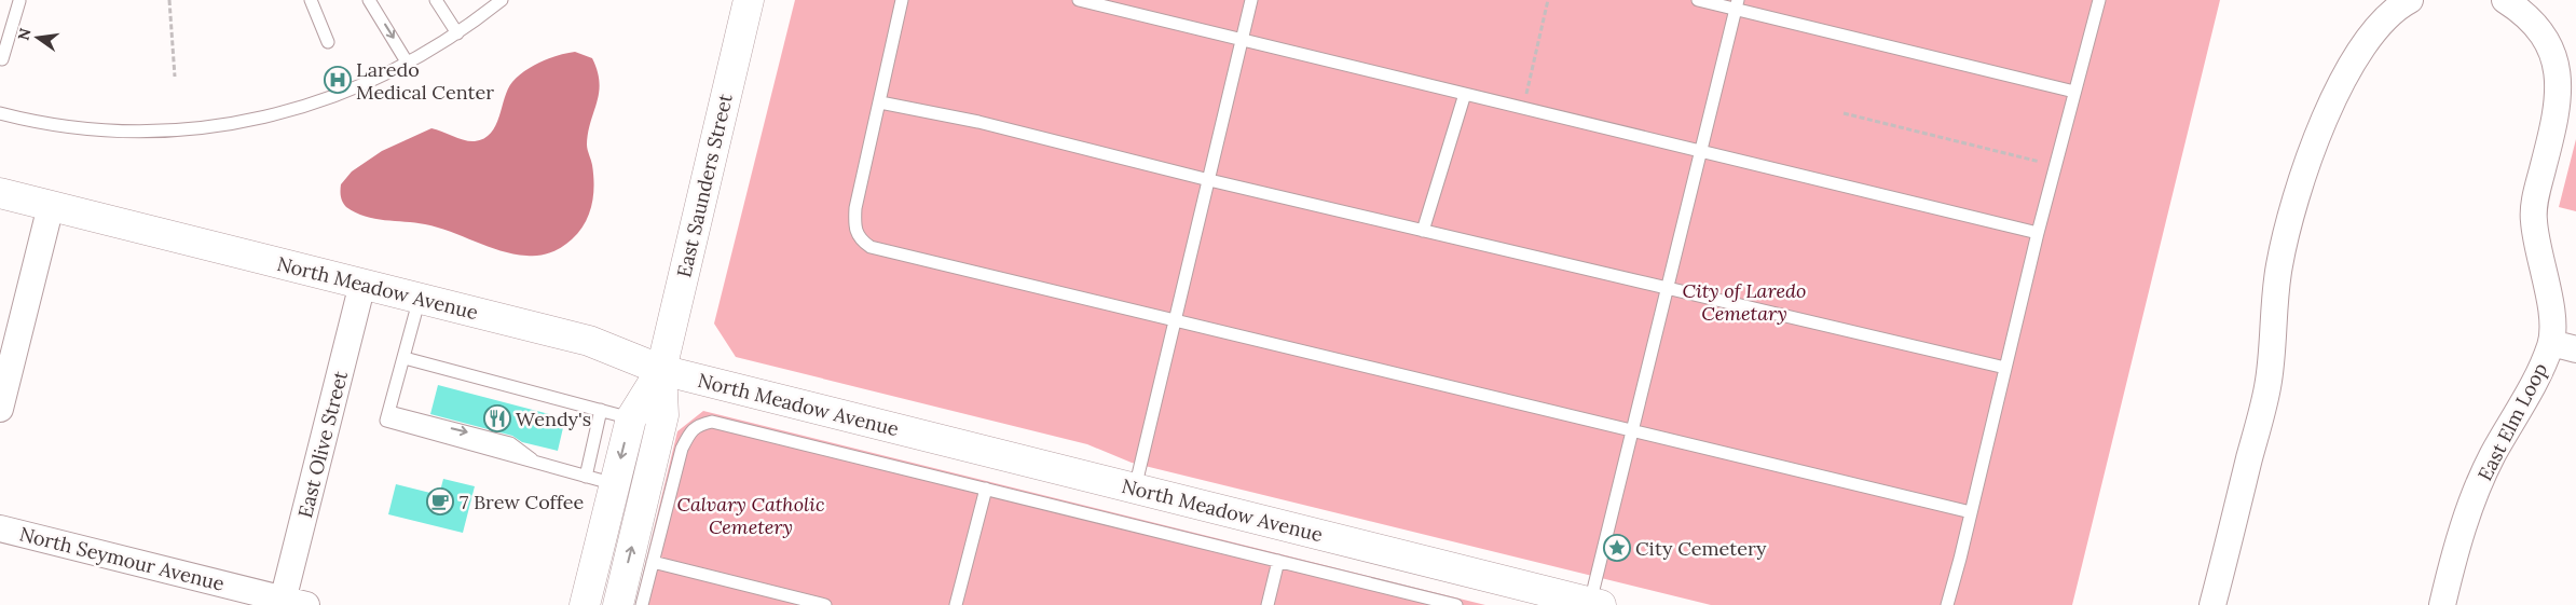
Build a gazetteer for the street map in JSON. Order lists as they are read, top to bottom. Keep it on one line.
{"streets":{"main road":["East Saunders Street","North Meadow Avenue"],"street":["East Elm Loop","East Olive Street","North Seymour Avenue"]},"crossings":[["East Saunders Street","North Meadow Avenue"],["North Meadow Avenue","East Olive Street"],["East Olive Street","North Seymour Avenue"]],"parks":["City of Laredo Cemetary","Calvary Catholic Cemetery"],"places":{"hospital":["Laredo Medical Center"],"restaurant":["Wendy's"],"cafe":["7 Brew Coffee"],"place":["City Cemetery"]},"north":"left"}
